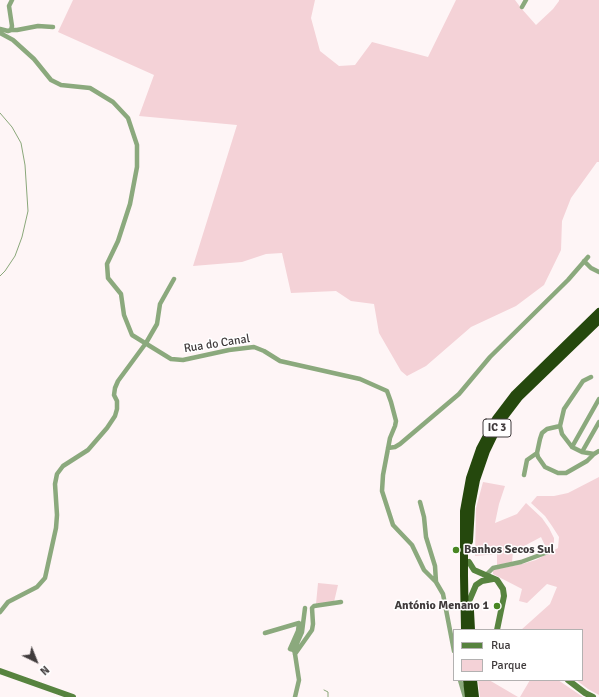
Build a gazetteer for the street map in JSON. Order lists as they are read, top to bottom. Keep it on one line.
{"streets":{"highway":["IC 3"],"street":["Rua do Canal"]},"places":["Banhos Secos Sul","António Menano 1"],"legend":["Rua","Parque"],"north":"bottom right"}
